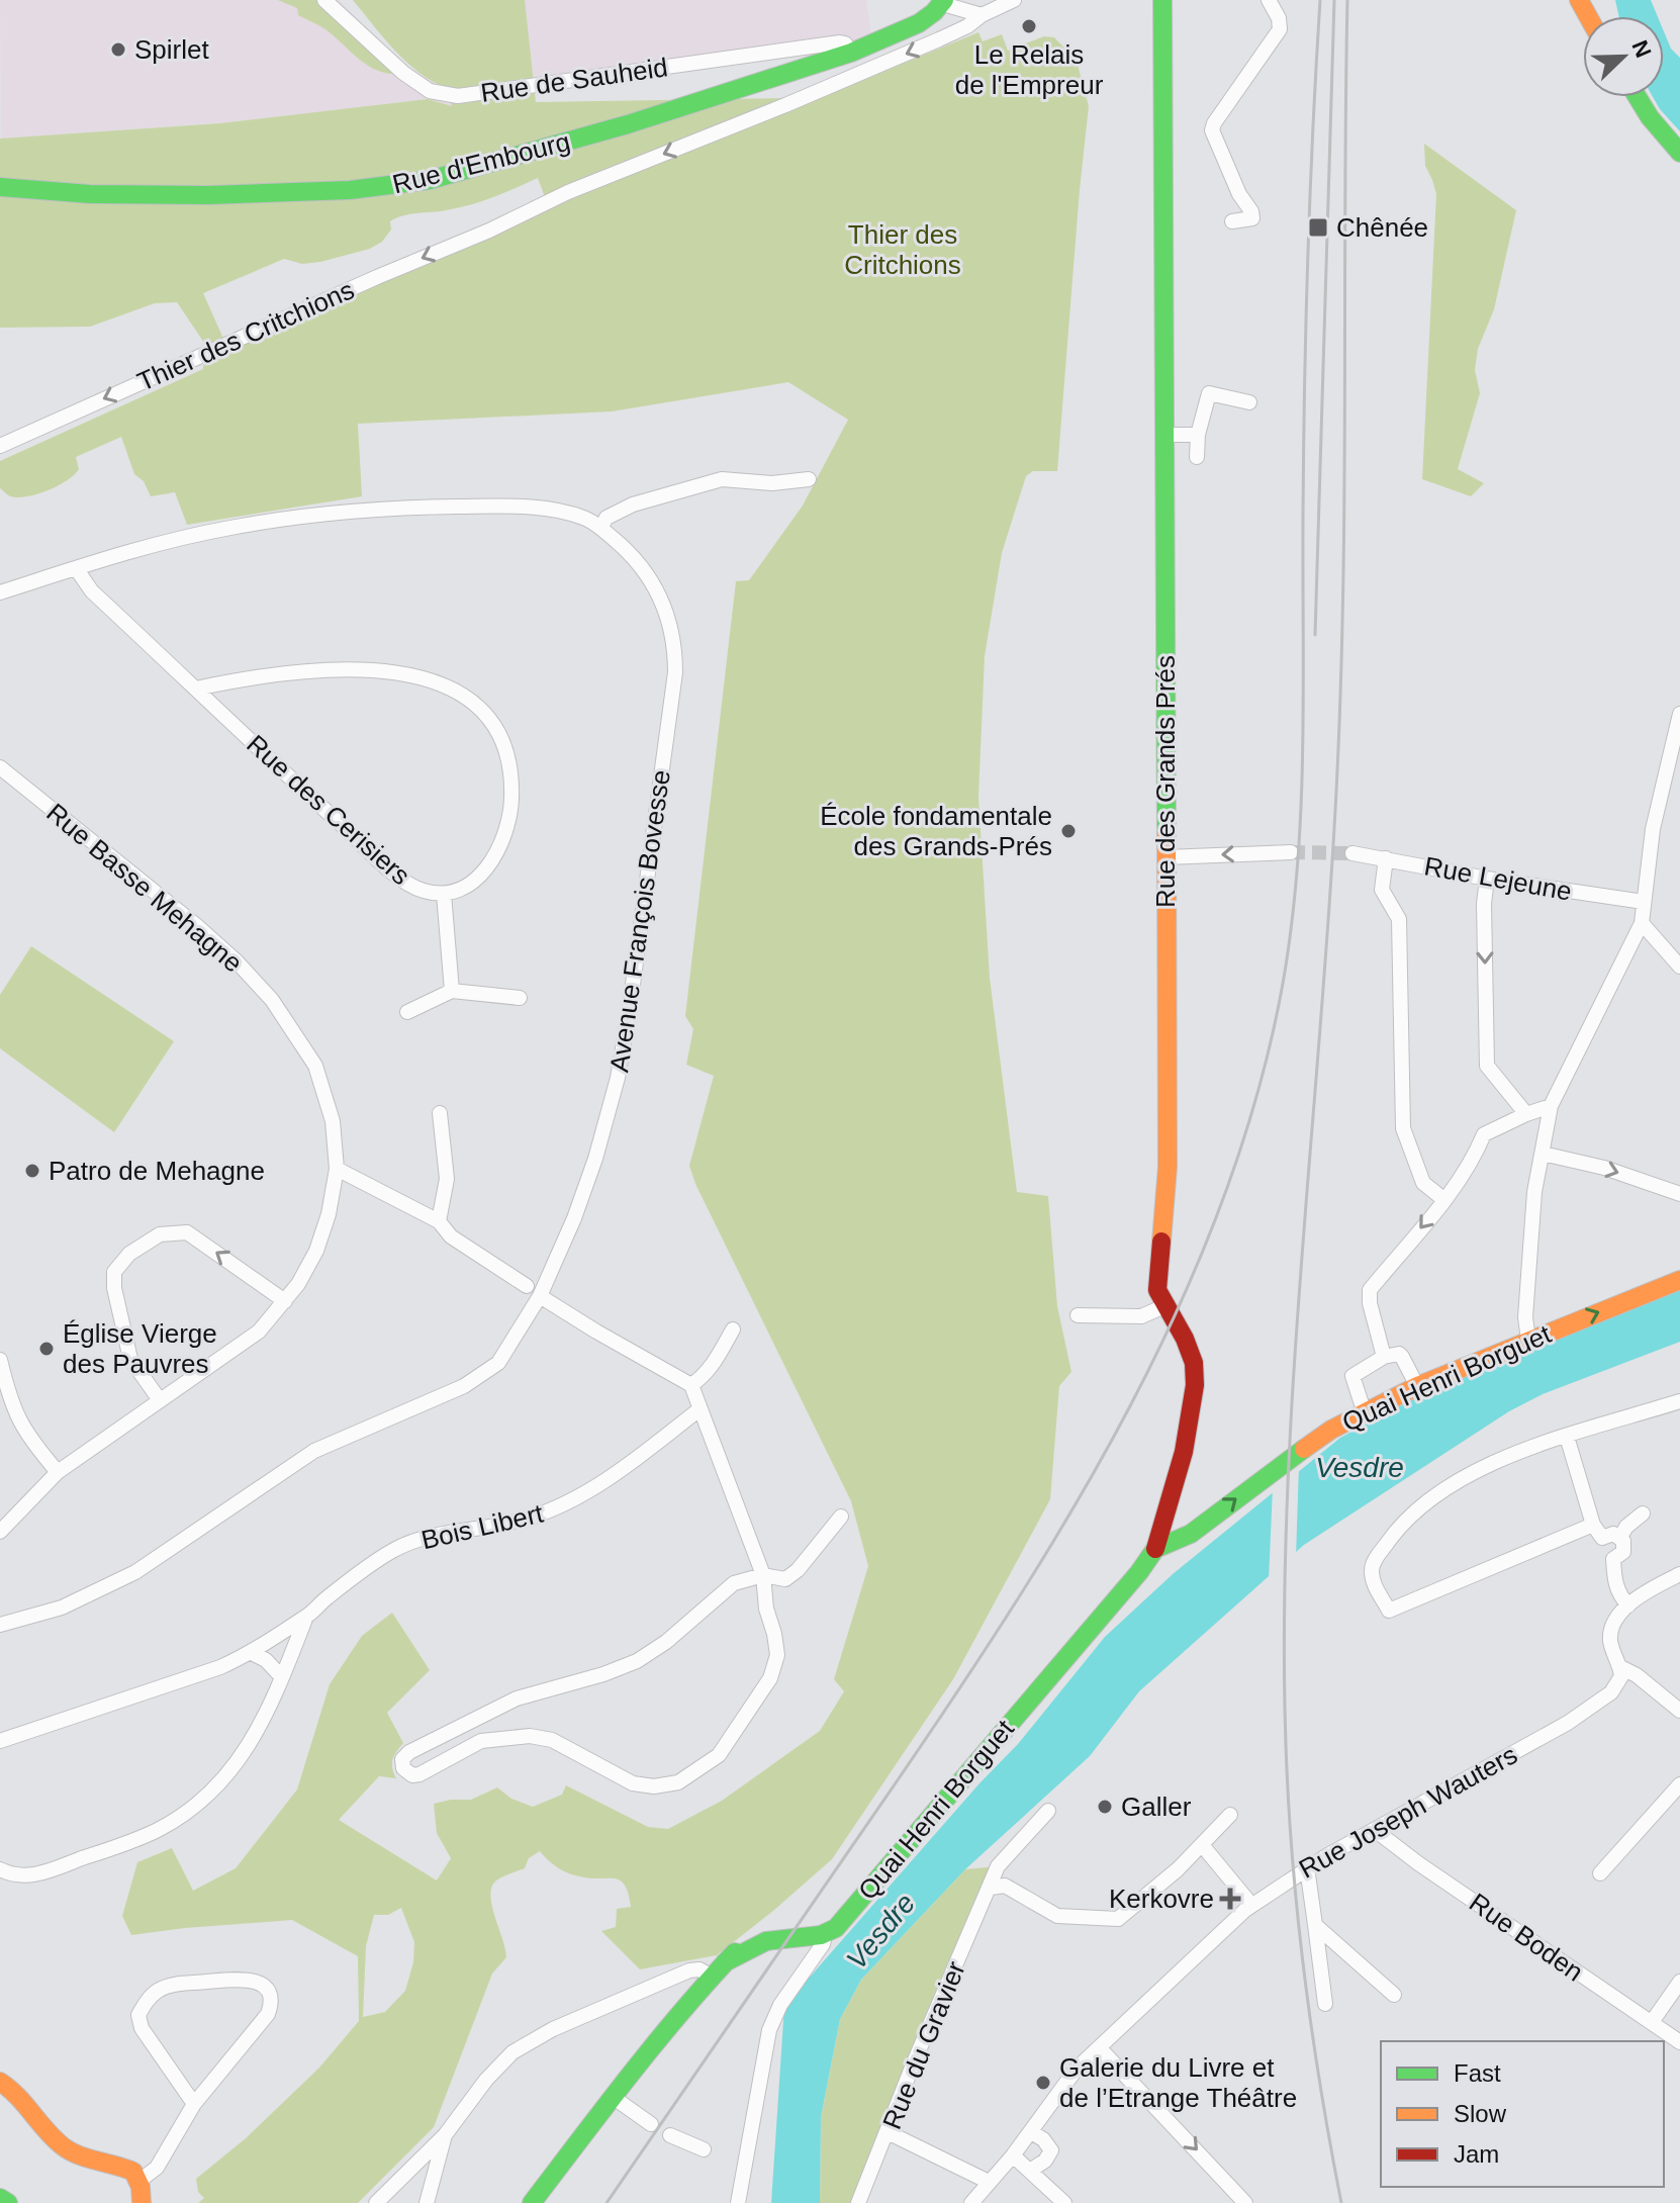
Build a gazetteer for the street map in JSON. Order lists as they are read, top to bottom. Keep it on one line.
{"streets":{"main road":["Rue d'Embourg","Rue des Grands Prés","Quai Henri Borguet"],"street":["Rue de Sauheid","Thier des Critchions","Rue des Cerisiers","Rue Lejeune","Rue Basse Mehagne","Avenue François Bovesse","Bois Libert","Rue Joseph Wauters","Rue Boden","Rue du Gravier"]},"crossings":[["Rue de Sauheid","Rue d'Embourg"],["Rue des Grands Prés","Quai Henri Borguet"],["Rue des Cerisiers","Avenue François Bovesse"],["Rue Joseph Wauters","Rue Boden"]],"one_way":["Thier des Critchions"],"water":["Vesdre"],"parks":["Thier des Critchions"],"places":{"other":["Le Relais de l'Empreur","Spirlet","École fondamentale des Grands-Prés","Patro de Mehagne","Église Vierge des Pauvres","Galler","Galerie du Livre et de l’Etrange Théâtre"],"transit":["Chênée"],"health":["Kerkovre"]},"legend":["Fast","Slow","Jam"],"north":"top right"}
